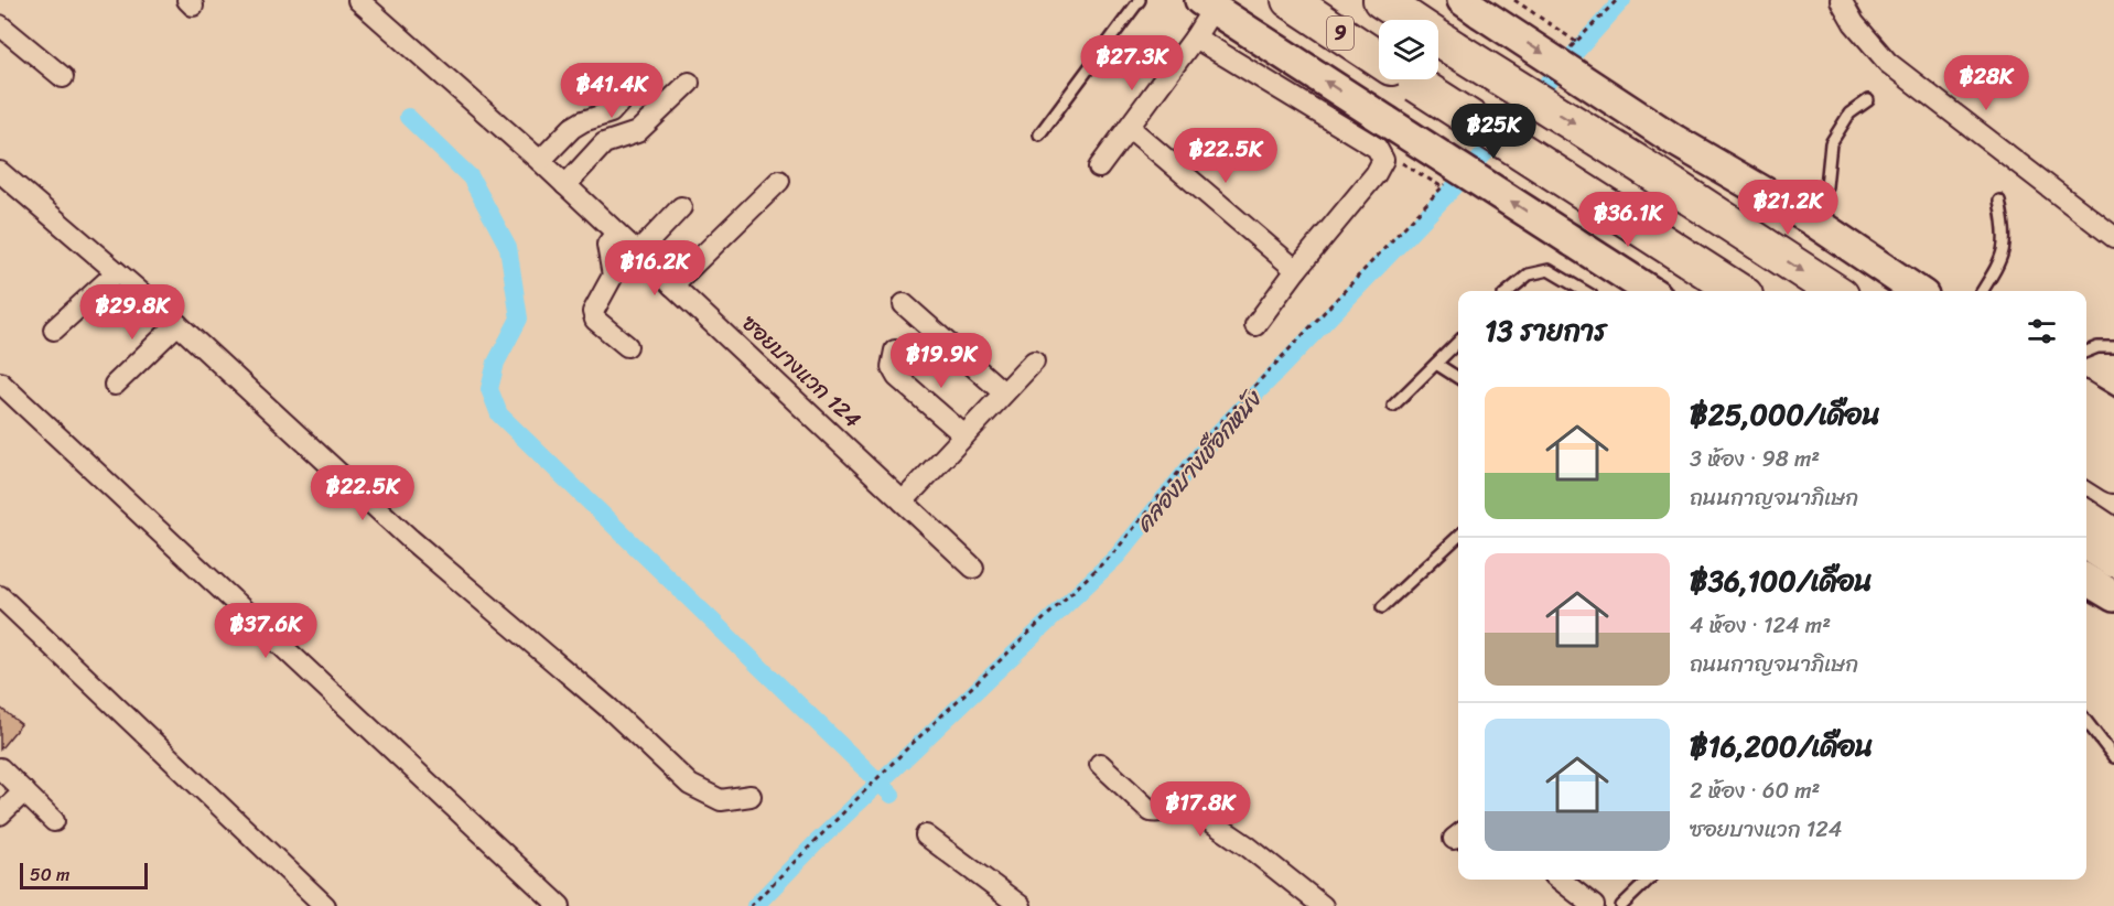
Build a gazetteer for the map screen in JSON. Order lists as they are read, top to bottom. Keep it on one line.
{"streets":{"highway":["9"],"street":["ซอยบางแวก 124"]},"water":["คลองบางเชือกหนัง"],"scale_bar":"50 m","page":{"price":["฿27.3K","฿28K","฿41.4K","฿25K","฿22.5K","฿21.2K","฿36.1K","฿16.2K","฿29.8K","฿19.9K","฿22.5K","฿37.6K","฿17.8K"],"heading":"13 รายการ","list":[{"name":"฿25,000/เดือน","note":"3 ห้อง · 98 m² · ถนนกาญจนาภิเษก"},{"name":"฿36,100/เดือน","note":"4 ห้อง · 124 m² · ถนนกาญจนาภิเษก"},{"name":"฿16,200/เดือน","note":"2 ห้อง · 60 m² · ซอยบางแวก 124"}],"scale":"50 m"}}
